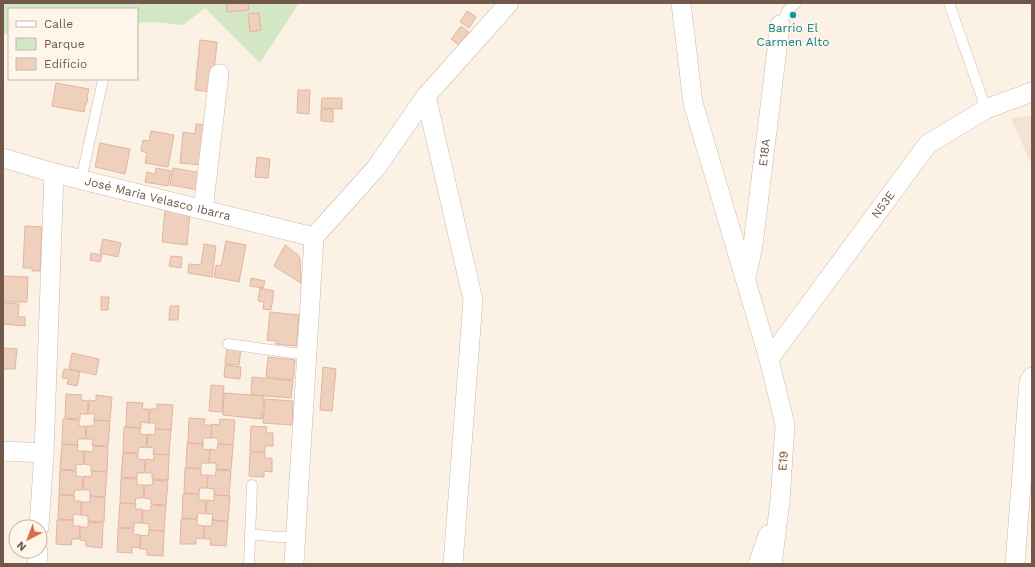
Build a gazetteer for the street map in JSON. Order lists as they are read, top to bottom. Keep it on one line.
{"streets":{"street":["E18A","José Maria Velasco Ibarra","N53E","E19"]},"crossings":[["E18A","E19"],["N53E","E19"]],"places":["Barrio El Carmen Alto"],"legend":["Calle","Parque","Edificio"],"north":"bottom left"}
